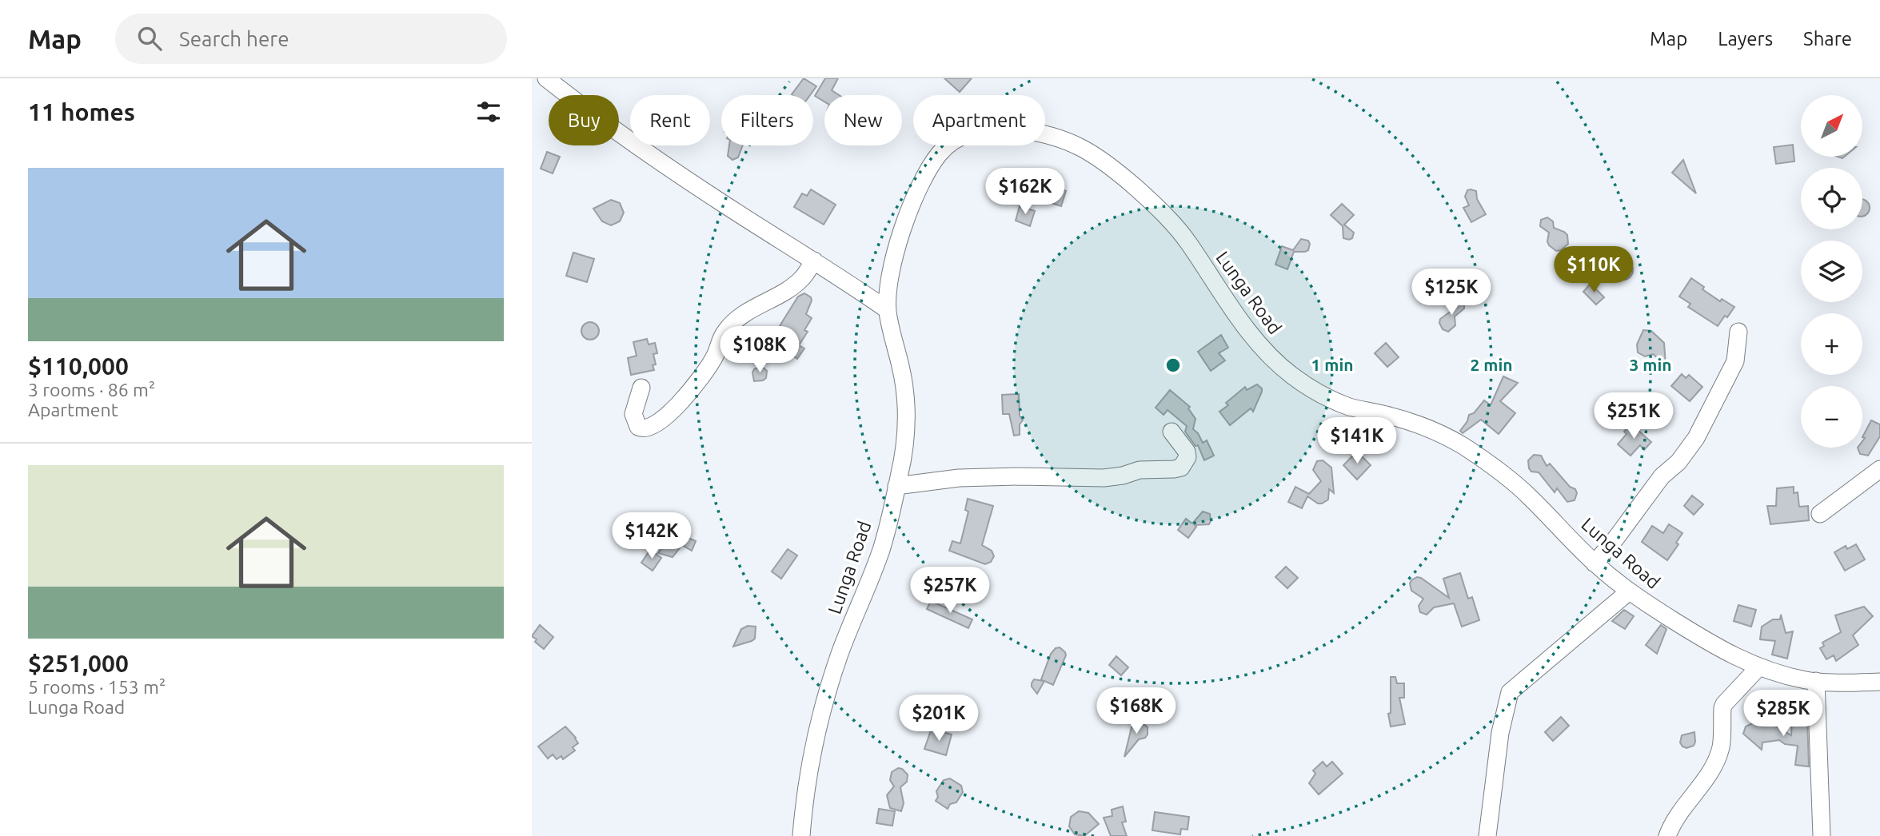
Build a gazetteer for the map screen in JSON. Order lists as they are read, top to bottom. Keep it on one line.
{"streets":{"street":["Lunga Road"]},"north":"top right","page":{"header":"Map","search":"Search here","nav":["Map","Layers","Share"],"heading":"11 homes","map_buttons":["+","−"],"chip":["Buy","Rent","Filters","New","Apartment"],"list":[{"name":"$110,000","note":"3 rooms · 86 m² · Apartment"},{"name":"$251,000","note":"5 rooms · 153 m² · Lunga Road"}],"price":["$162K","$110K","$125K","$108K","$251K","$141K","$142K","$257K","$168K","$285K","$201K"]},"rings":["1 min","2 min","3 min"]}
